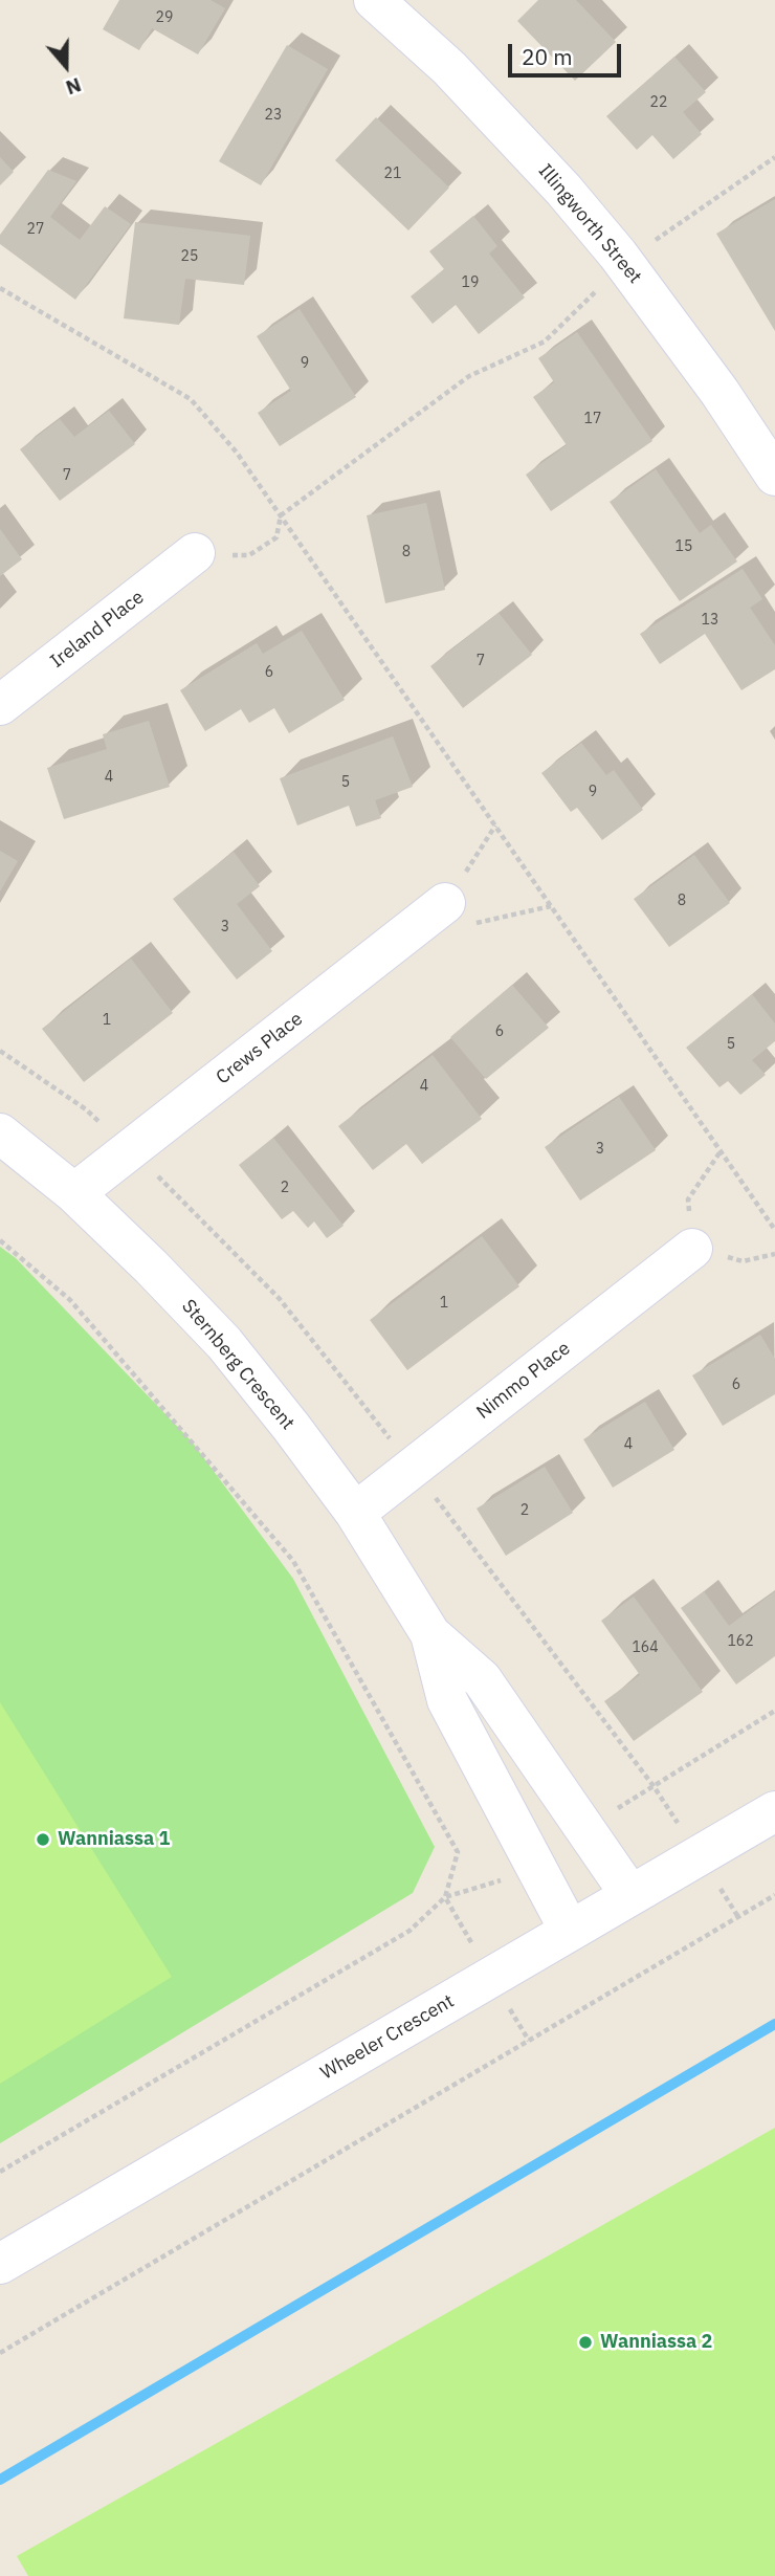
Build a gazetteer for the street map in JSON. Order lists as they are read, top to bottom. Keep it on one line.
{"streets":{"street":["Illingworth Street","Ireland Place","Crews Place","Sternberg Crescent","Nimmo Place","Wheeler Crescent"]},"crossings":[["Crews Place","Sternberg Crescent"],["Sternberg Crescent","Nimmo Place"],["Sternberg Crescent","Wheeler Crescent"]],"places":["Wanniassa 1","Wanniassa 2"],"house_numbers":["29","22","23","21","27","25","19","9","17","7","15","8","13","7","6","4","5","9","8","3","1","6","5","4","3","2","1","6","4","2","162","164"],"scale_bar":"20 m","north":"bottom"}
